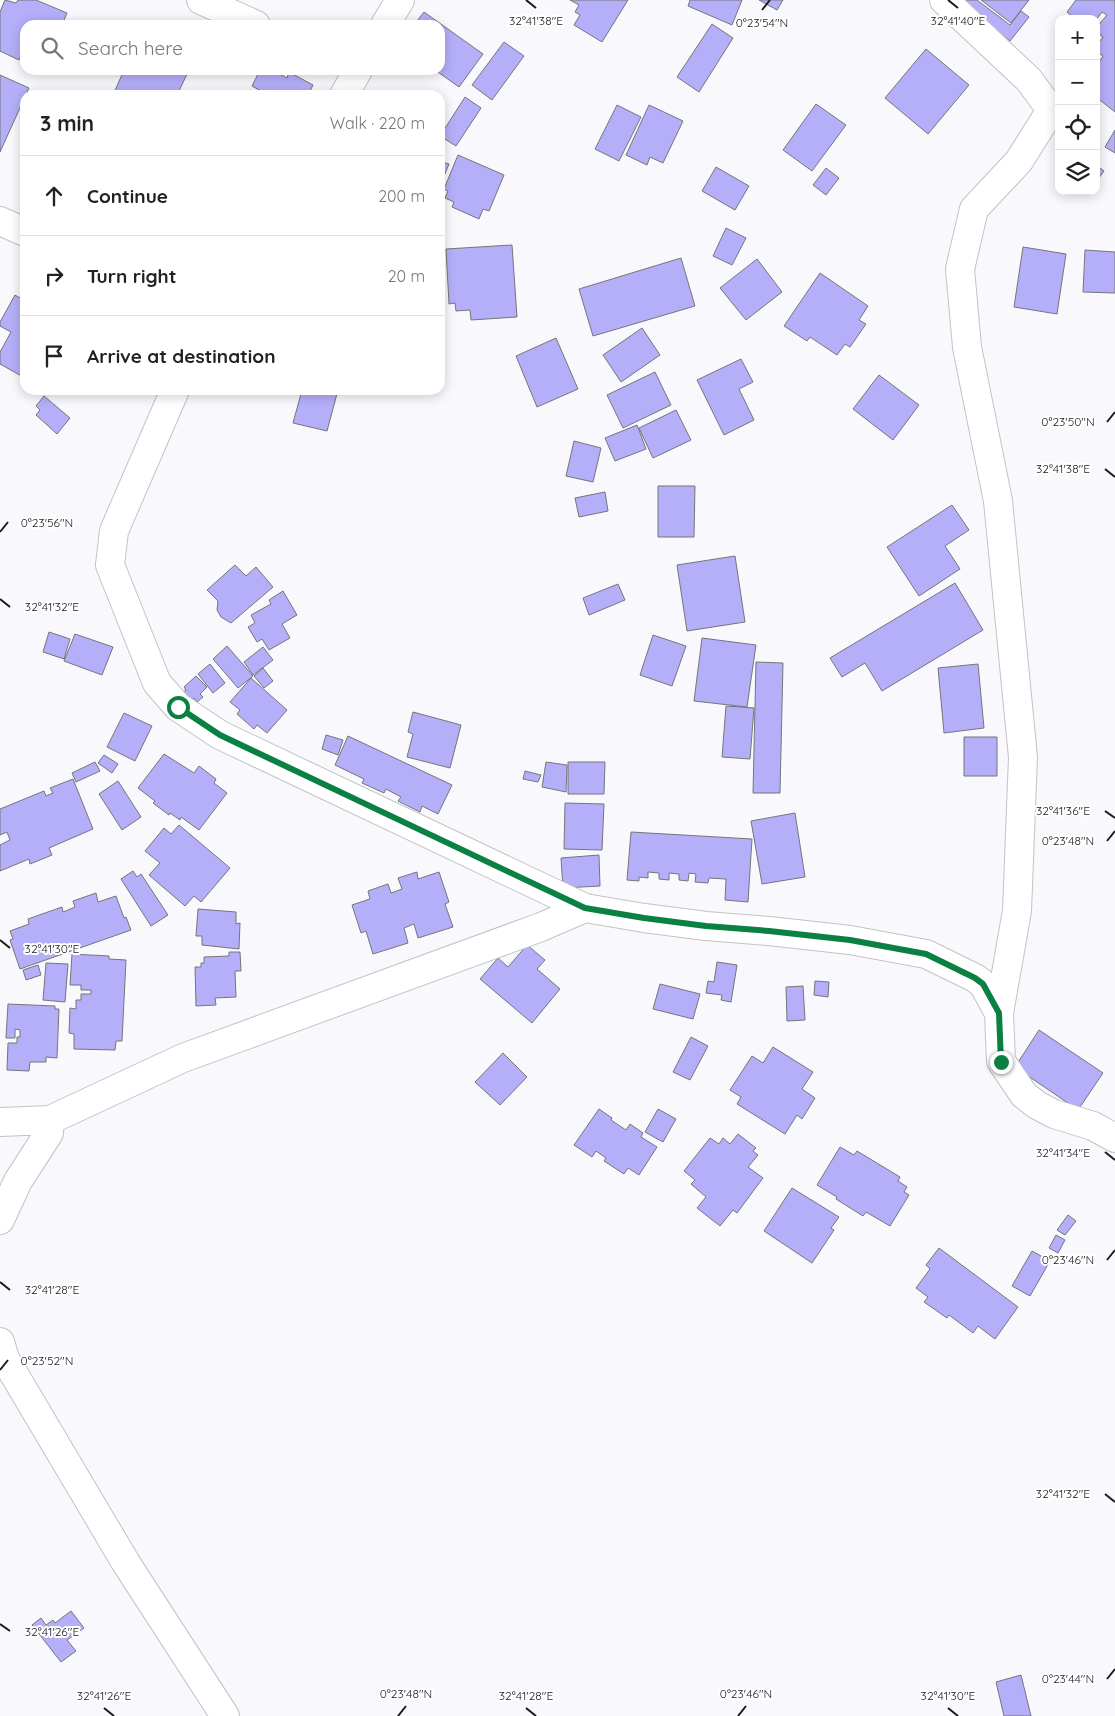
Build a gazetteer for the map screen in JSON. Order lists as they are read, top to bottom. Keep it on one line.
{"page":{"map_buttons":["+","−"],"search":"Search here","heading":["3 min","Walk · 220 m"],"list":[["Continue","200 m"],["Turn right","20 m"],"Arrive at destination"]},"coordinates":["32°41'38\"E","32°41'40\"E","0°23'54\"N","0°23'50\"N","0°23'56\"N","32°41'32\"E","32°41'36\"E","0°23'48\"N","32°41'30\"E","32°41'34\"E","0°23'46\"N","32°41'28\"E","0°23'52\"N","32°41'26\"E","0°23'44\"N"]}
